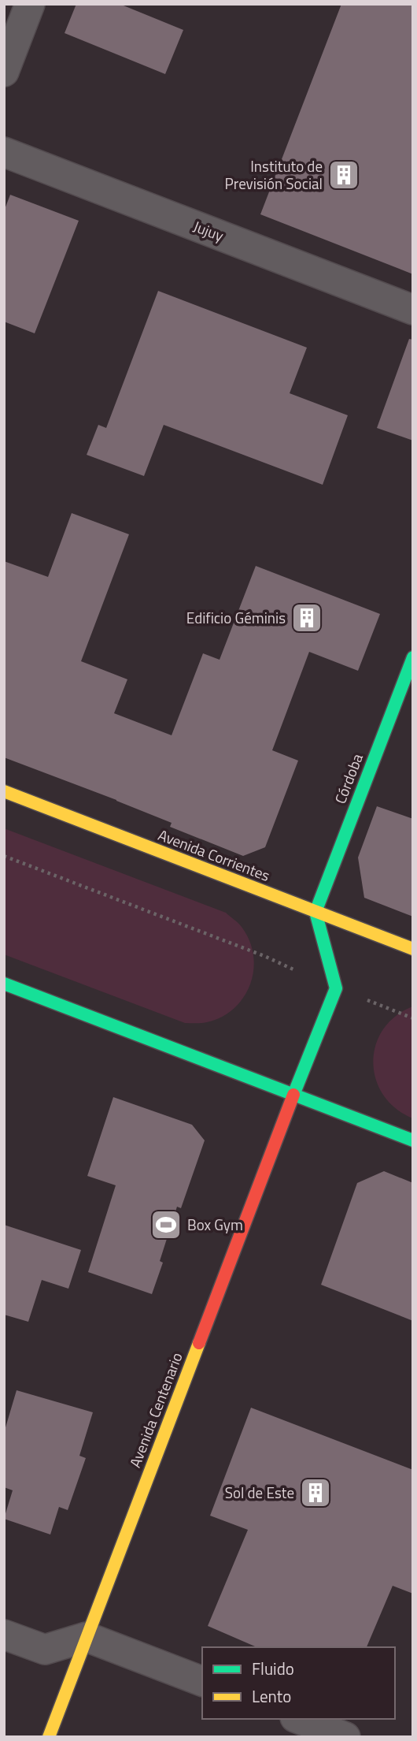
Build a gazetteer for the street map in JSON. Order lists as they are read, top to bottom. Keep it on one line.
{"streets":{"main road":["Córdoba","Avenida Corrientes","Avenida Centenario"],"street":["Jujuy"]},"crossings":[["Córdoba","Avenida Corrientes"]],"places":{"building":["Instituto de Previsión Social","Edificio Géminis","Sol de Este"],"sports":["Box Gym"]},"legend":["Fluido","Lento"]}
